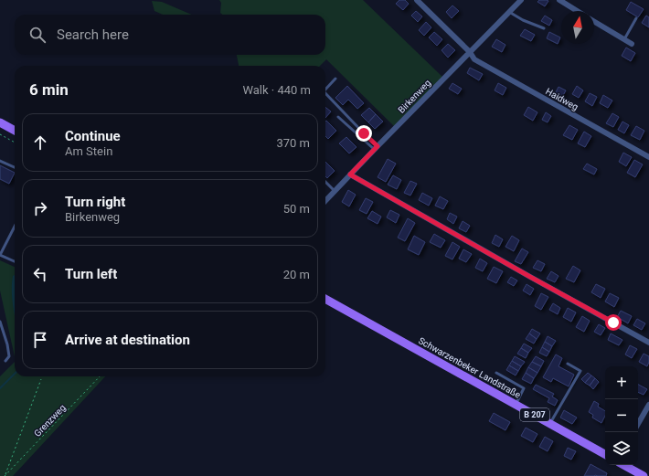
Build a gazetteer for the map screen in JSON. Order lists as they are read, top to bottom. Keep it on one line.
{"streets":{"main road":["Schwarzenbeker Landstraße","B 207"],"street":["Birkenweg","Haidweg"],"path":["Grenzweg"]},"crossings":[["Birkenweg","Haidweg"]],"north":"top","page":{"search":"Search here","heading":["6 min","Walk · 440 m"],"list":[["Continue","Am Stein","370 m"],["Turn right","Birkenweg","50 m"],["Turn left","20 m"],"Arrive at destination"],"map_buttons":["+","−"]}}
